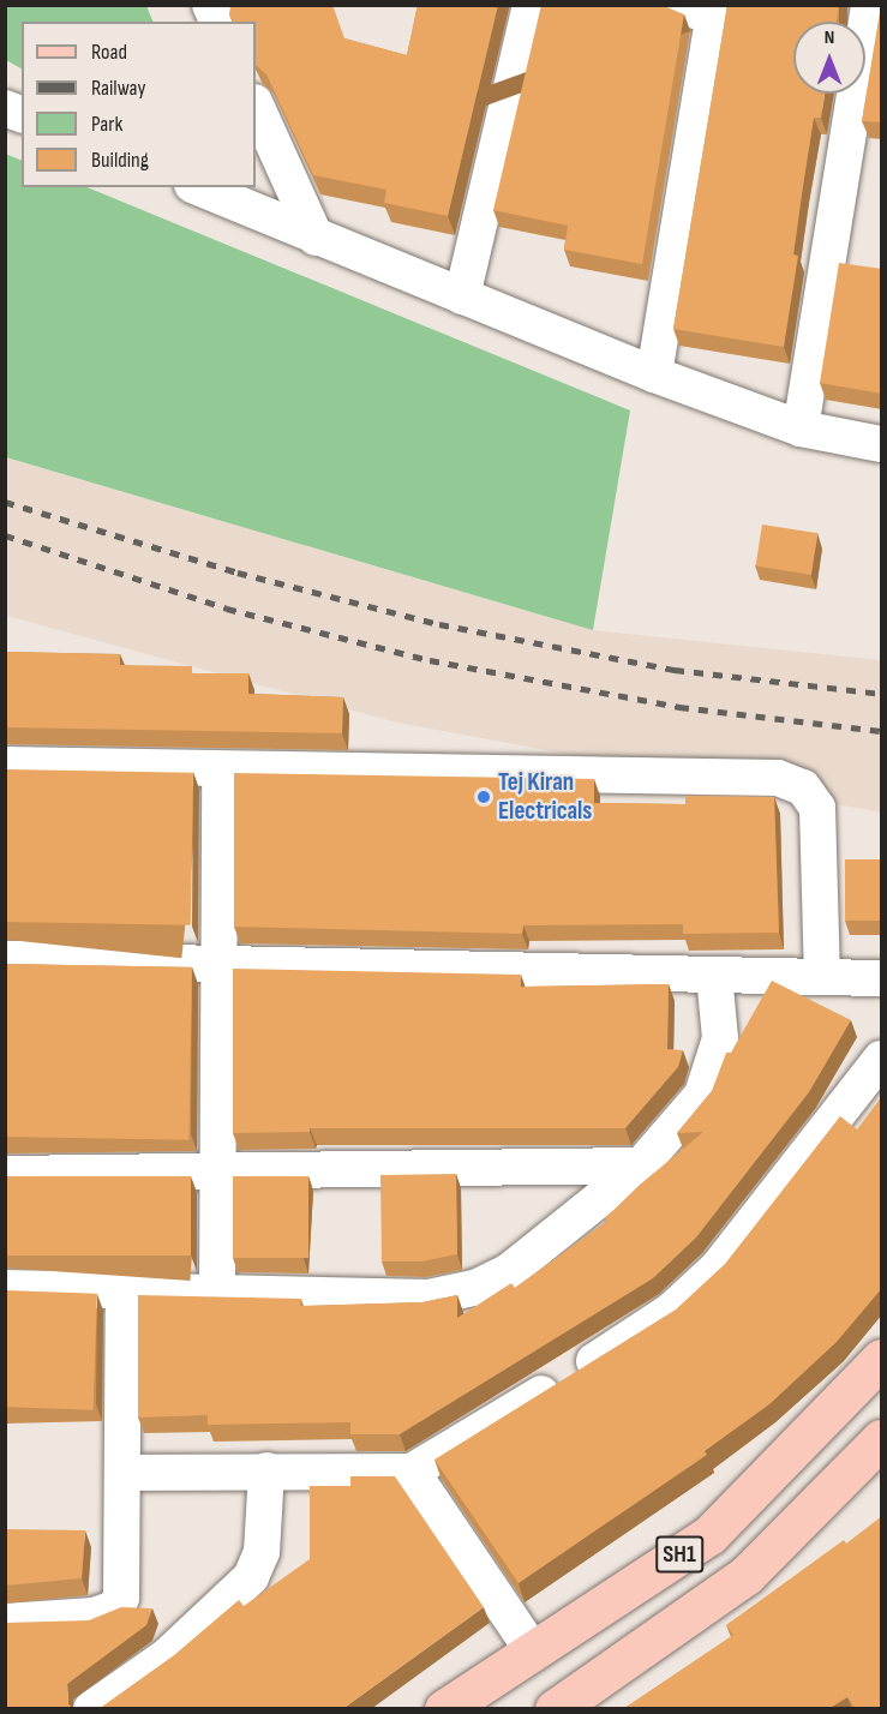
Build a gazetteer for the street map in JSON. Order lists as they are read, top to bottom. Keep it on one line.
{"streets":{"main road":["SH1"]},"places":["Tej Kiran Electricals"],"legend":["Road","Railway","Park","Building"],"north":"top"}
